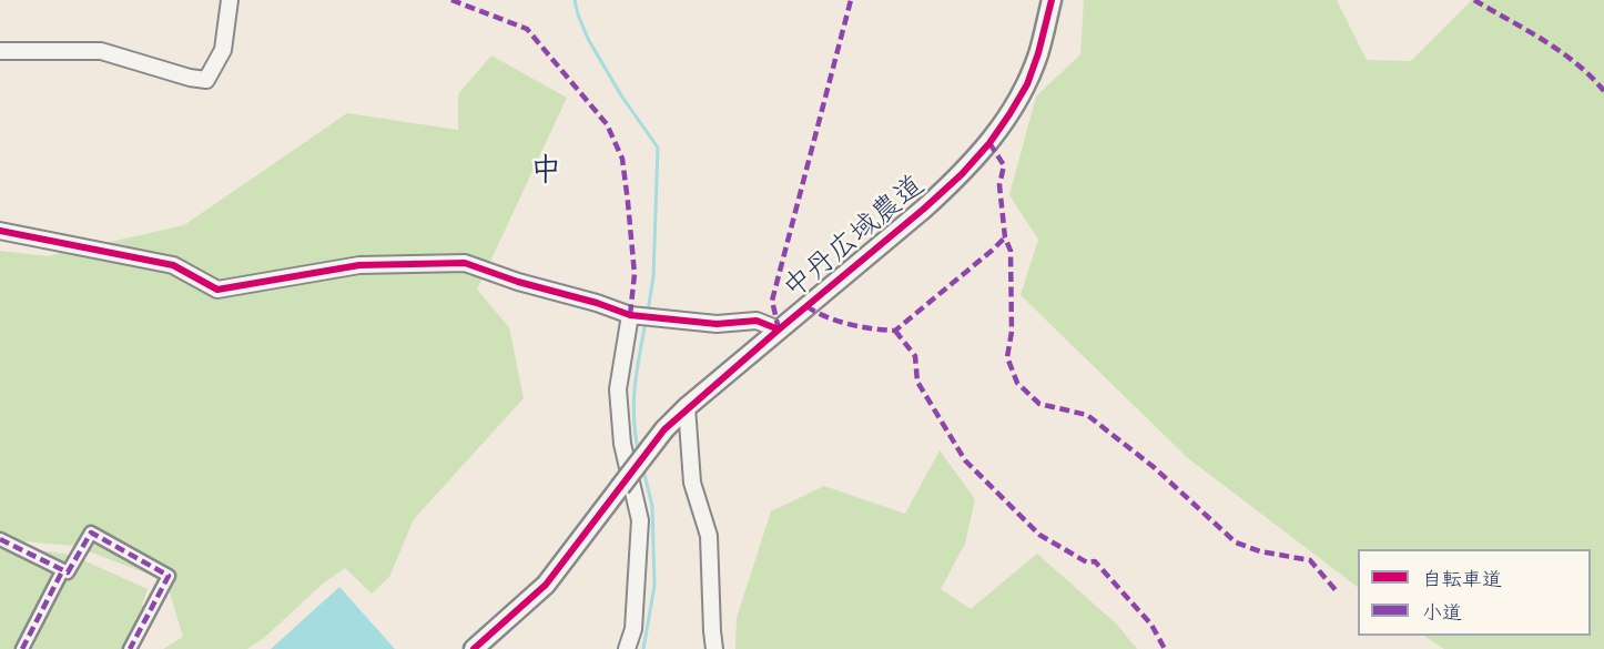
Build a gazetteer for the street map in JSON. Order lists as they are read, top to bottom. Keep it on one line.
{"streets":{"street":["中丹広域農道"]},"districts":["中"],"legend":["自転車道","小道"]}
